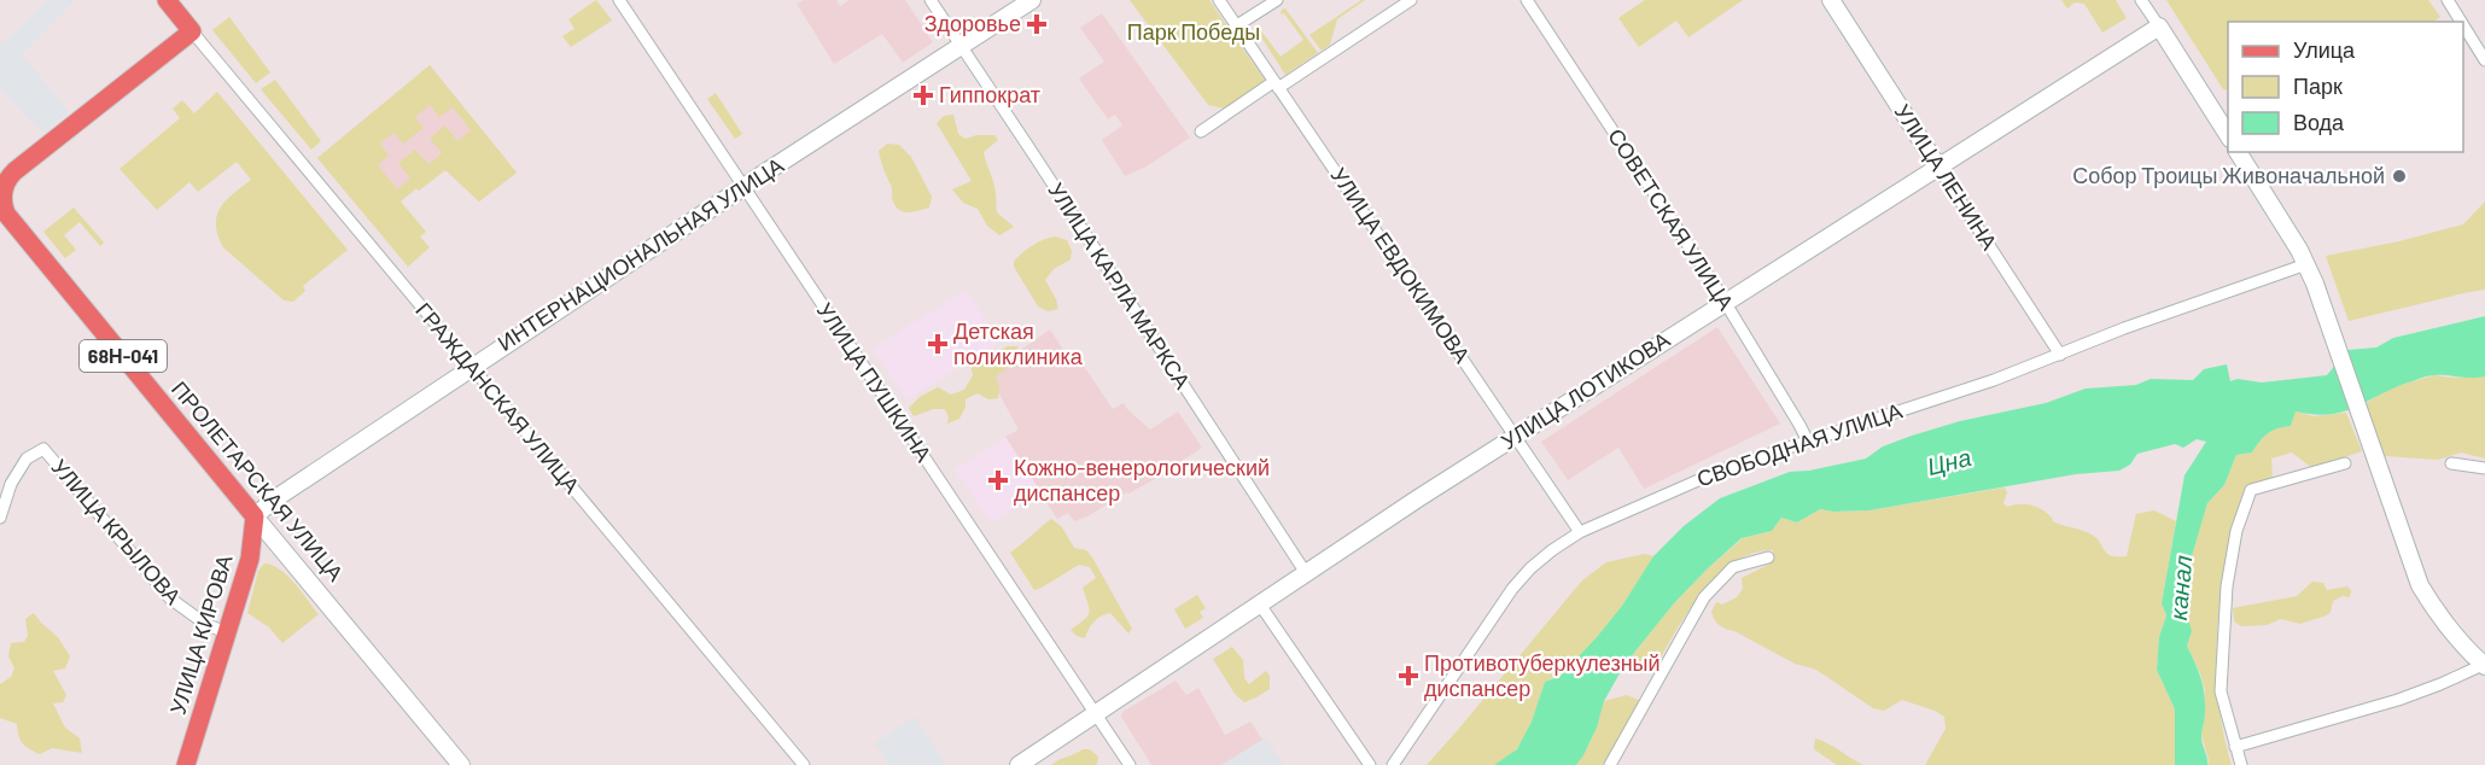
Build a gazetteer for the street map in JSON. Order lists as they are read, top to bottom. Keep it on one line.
{"streets":{"main road":["68Н-041","ПРОЛЕТАРСКАЯ УЛИЦА","УЛИЦА КИРОВА"],"street":["УЛИЦА ЛЕНИНА","СОВЕТСКАЯ УЛИЦА","ИНТЕРНАЦИОНАЛЬНАЯ УЛИЦА","УЛИЦА ЕВДОКИМОВА","УЛИЦА КАРЛА МАРКСА","УЛИЦА ПУШКИНА","УЛИЦА ЛОТИКОВА","ГРАЖДАНСКАЯ УЛИЦА","СВОБОДНАЯ УЛИЦА","УЛИЦА КРЫЛОВА"]},"crossings":[["УЛИЦА ЛЕНИНА","УЛИЦА ЛОТИКОВА"],["УЛИЦА ЛЕНИНА","СВОБОДНАЯ УЛИЦА"],["СОВЕТСКАЯ УЛИЦА","УЛИЦА ЛОТИКОВА"],["СОВЕТСКАЯ УЛИЦА","СВОБОДНАЯ УЛИЦА"],["ИНТЕРНАЦИОНАЛЬНАЯ УЛИЦА","УЛИЦА КАРЛА МАРКСА"],["ИНТЕРНАЦИОНАЛЬНАЯ УЛИЦА","УЛИЦА ПУШКИНА"],["ИНТЕРНАЦИОНАЛЬНАЯ УЛИЦА","ГРАЖДАНСКАЯ УЛИЦА"],["ИНТЕРНАЦИОНАЛЬНАЯ УЛИЦА","ПРОЛЕТАРСКАЯ УЛИЦА"],["ИНТЕРНАЦИОНАЛЬНАЯ УЛИЦА","УЛИЦА КИРОВА"],["УЛИЦА ЕВДОКИМОВА","УЛИЦА ЛОТИКОВА"],["УЛИЦА ЕВДОКИМОВА","СВОБОДНАЯ УЛИЦА"],["УЛИЦА КАРЛА МАРКСА","УЛИЦА ЛОТИКОВА"],["УЛИЦА ПУШКИНА","УЛИЦА ЛОТИКОВА"],["ГРАЖДАНСКАЯ УЛИЦА","ПРОЛЕТАРСКАЯ УЛИЦА"],["ПРОЛЕТАРСКАЯ УЛИЦА","УЛИЦА КИРОВА"],["УЛИЦА КРЫЛОВА","УЛИЦА КИРОВА"]],"water":["Цна","канал"],"parks":["Парк Победы"],"places":{"health":["Здоровье","Гиппократ","Детская поликлиника","Кожно-венерологический диспансер","Противотуберкулезный диспансер"],"other":["Собор Троицы Живоначальной"]},"legend":["Улица","Парк","Вода"]}
